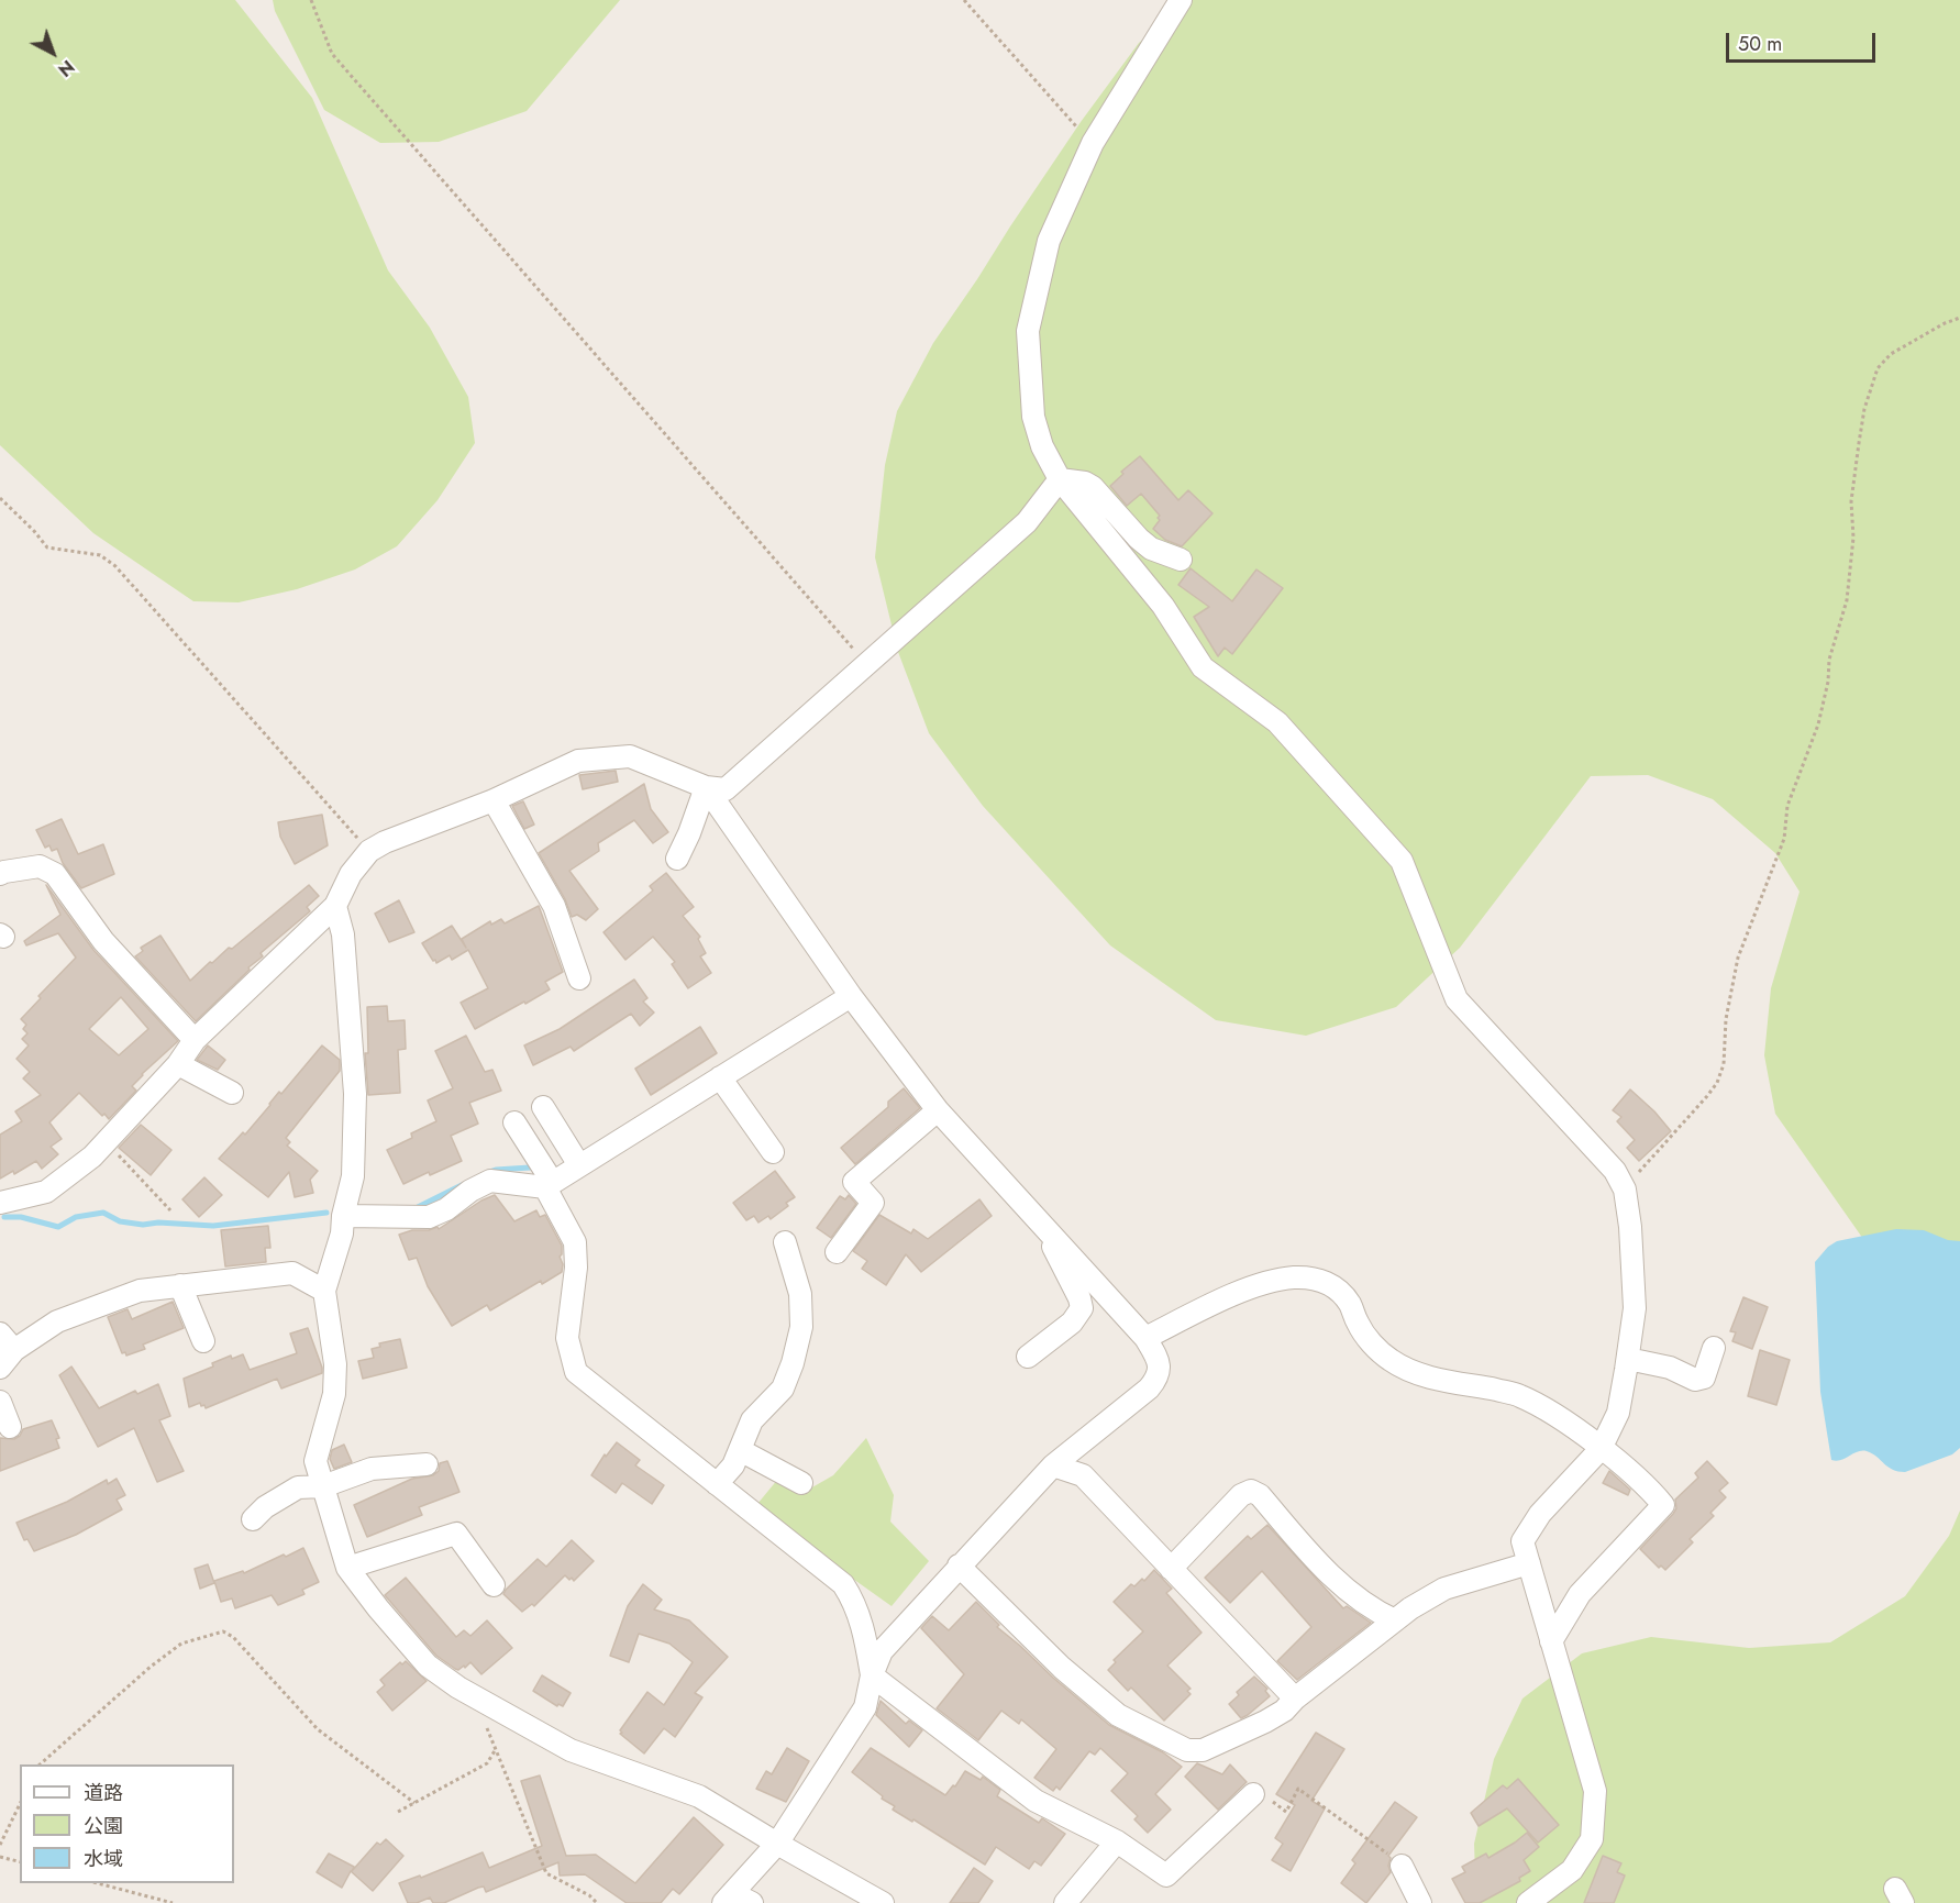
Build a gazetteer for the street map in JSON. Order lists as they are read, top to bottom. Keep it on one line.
{"legend":["道路","公園","水域"],"scale_bar":"50 m","north":"bottom right"}
